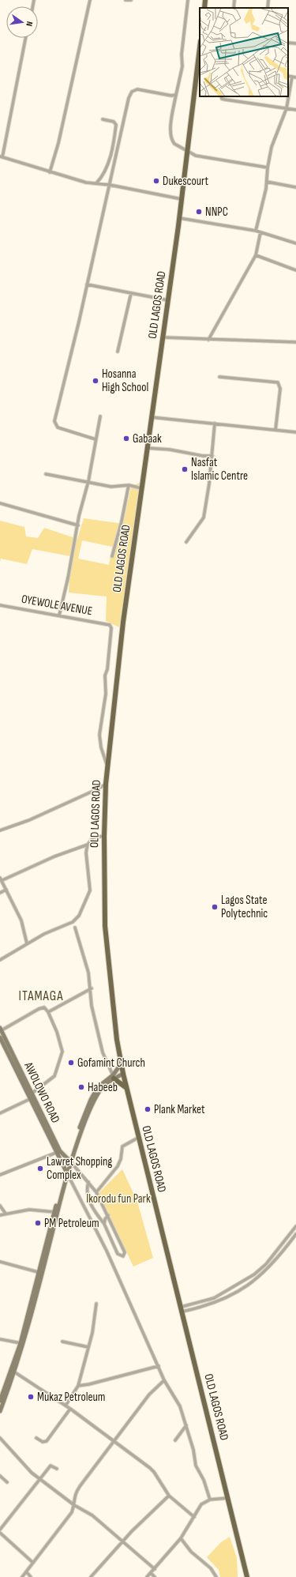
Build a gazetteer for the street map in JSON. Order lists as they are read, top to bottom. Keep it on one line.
{"streets":{"main road":["OLD LAGOS ROAD","AWOLOWO ROAD"],"street":["OYEWOLE AVENUE"]},"crossings":[["OLD LAGOS ROAD","OYEWOLE AVENUE"]],"districts":["ITAMAGA"],"parks":["Ikorodu fun Park"],"places":["Dukescourt","NNPC","Hosanna High School","Gabaak","Nasfat Islamic Centre","Lagos State Polytechnic","Gofamint Church","Habeeb","Plank Market","Lawret Shopping Complex","PM Petroleum","Mukaz Petroleum"],"north":"right"}
